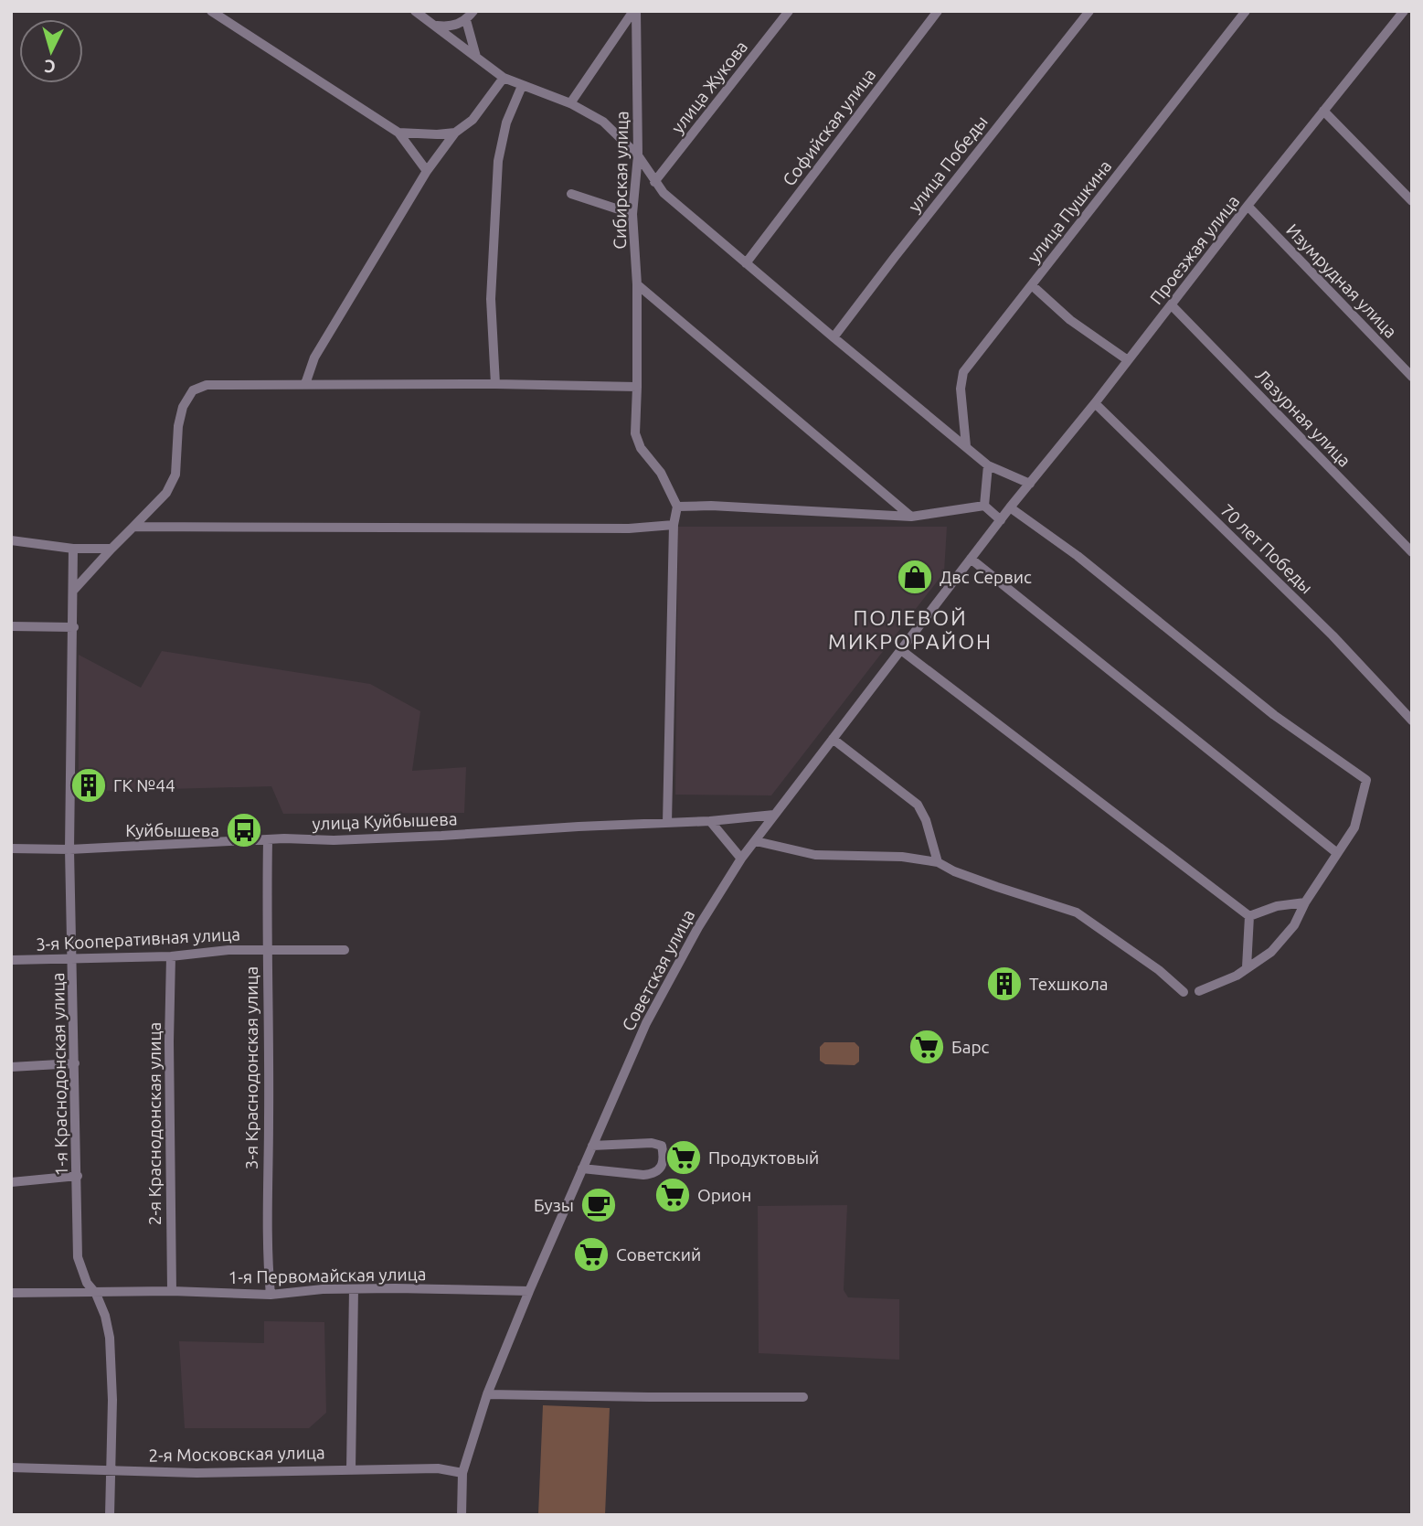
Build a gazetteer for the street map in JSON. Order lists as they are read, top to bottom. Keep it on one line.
{"streets":{"street":["улица Жукова","Софийская улица","улица Победы","Сибирская улица","улица Пушкина","Проезжая улица","Изумрудная улица","Лазурная улица","70 лет Победы","улица Куйбышева","3-я Кооперативная улица","Советская улица","3-я Краснодонская улица","1-я Краснодонская улица","2-я Краснодонская улица","1-я Первомайская улица","2-я Московская улица"]},"crossings":[["Проезжая улица","Изумрудная улица"],["Проезжая улица","Лазурная улица"],["Проезжая улица","70 лет Победы"],["Проезжая улица","Советская улица"],["улица Куйбышева","Советская улица"],["улица Куйбышева","3-я Краснодонская улица"],["улица Куйбышева","1-я Краснодонская улица"],["3-я Кооперативная улица","3-я Краснодонская улица"],["3-я Кооперативная улица","1-я Краснодонская улица"],["3-я Кооперативная улица","2-я Краснодонская улица"],["Советская улица","1-я Первомайская улица"],["Советская улица","2-я Московская улица"],["3-я Краснодонская улица","1-я Первомайская улица"],["1-я Краснодонская улица","1-я Первомайская улица"],["1-я Краснодонская улица","2-я Московская улица"],["2-я Краснодонская улица","1-я Первомайская улица"]],"districts":["ПОЛЕВОЙ МИКРОРАЙОН"],"places":{"shop":["Двс Сервис"],"building":["ГК №44","Техшкола"],"bus stop":["Куйбышева"],"supermarket":["Барс","Продуктовый","Орион","Советский"],"cafe":["Бузы"]},"north":"bottom"}
